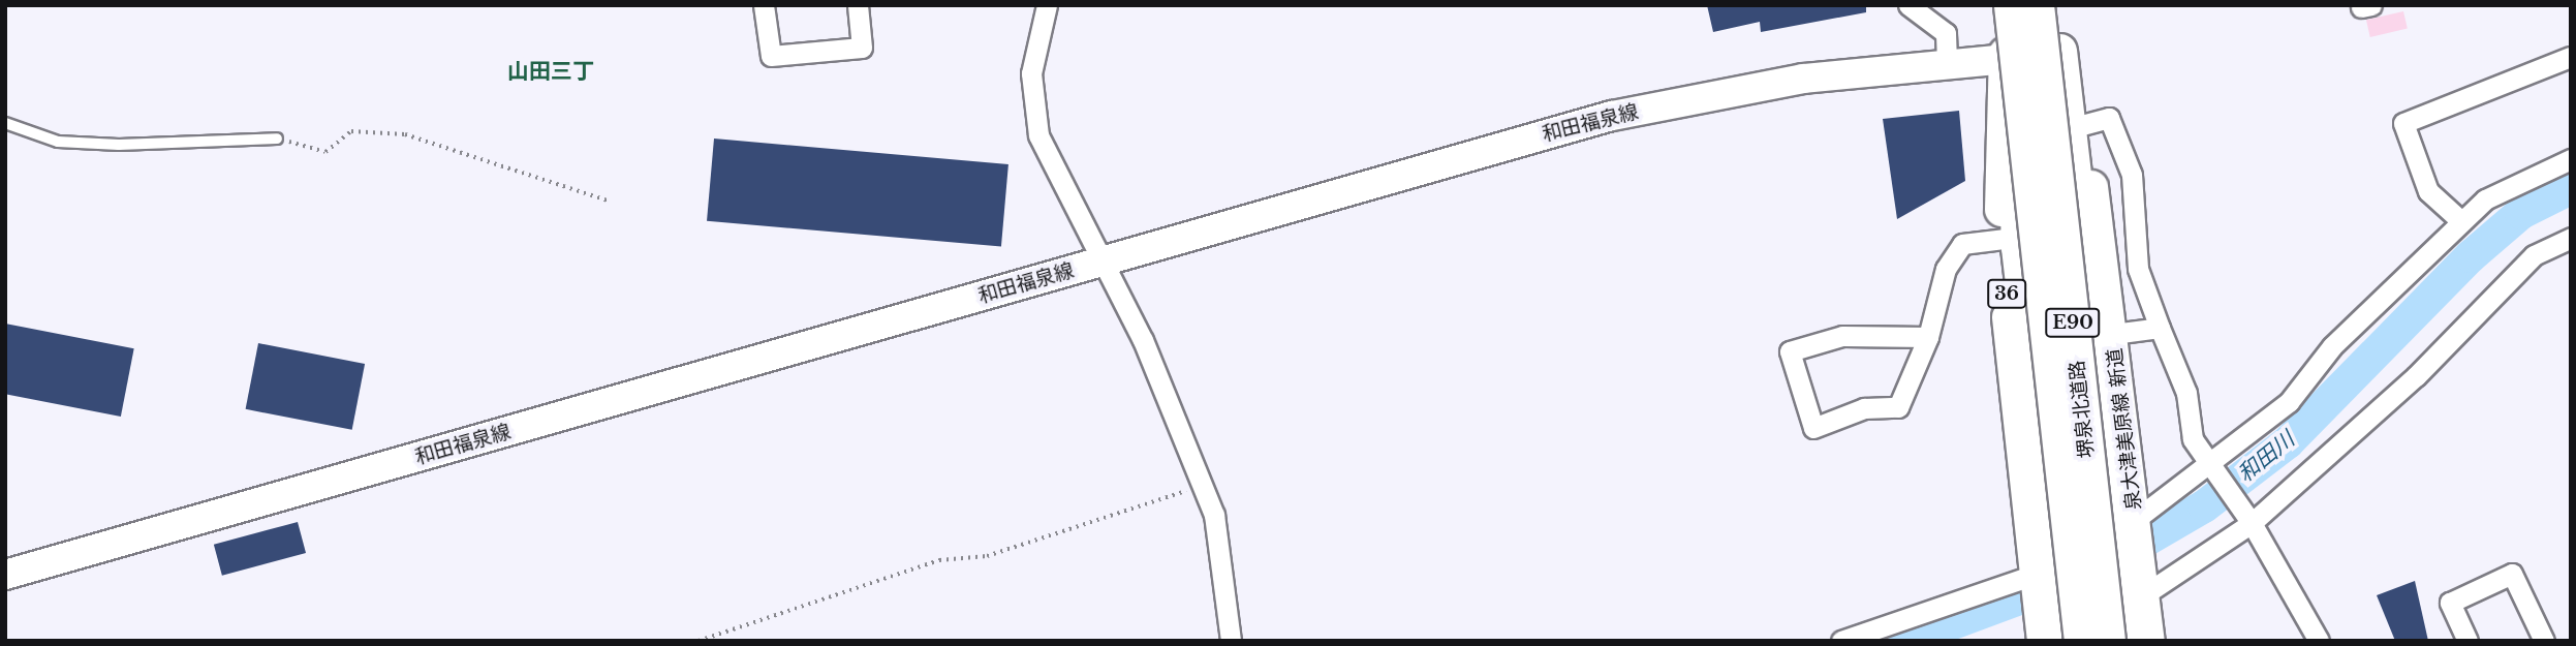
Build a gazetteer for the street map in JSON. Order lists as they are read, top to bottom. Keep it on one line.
{"streets":{"highway":["E90","堺泉北道路"],"main road":["和田福泉線","36","泉大津美原線 新道"]},"crossings":[["和田福泉線","泉大津美原線 新道"]],"districts":["山田三丁"],"water":["和田川"]}
